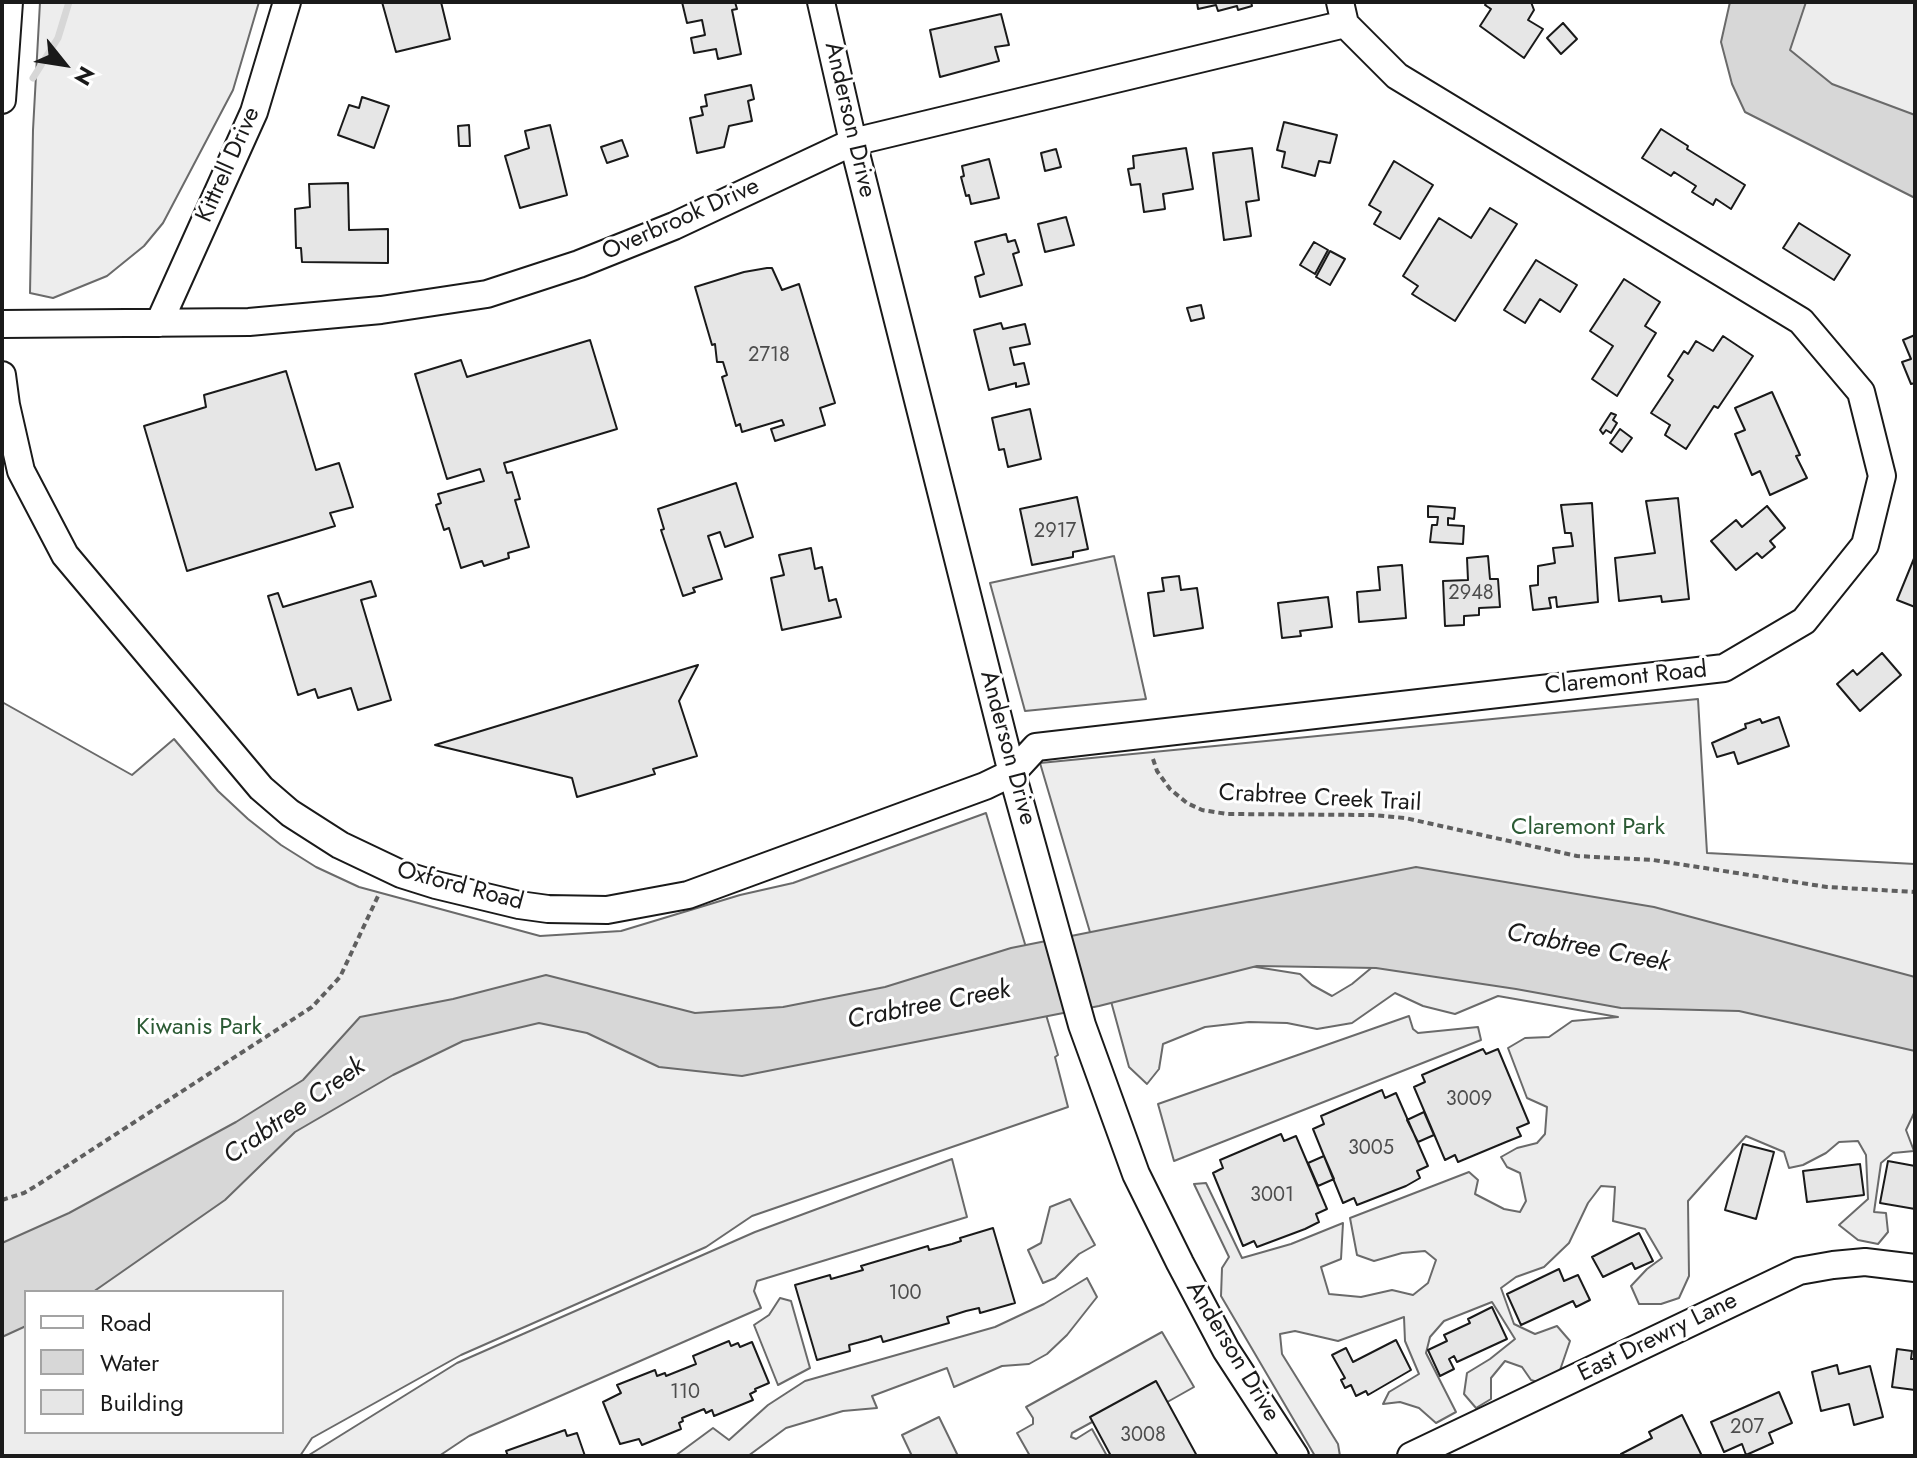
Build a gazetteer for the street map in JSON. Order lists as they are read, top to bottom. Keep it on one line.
{"streets":{"street":["Anderson Drive","Kittrell Drive","Overbrook Drive","Claremont Road","Oxford Road","East Drewry Lane"],"path":["Crabtree Creek Trail"]},"crossings":[["Anderson Drive","Overbrook Drive"],["Anderson Drive","Claremont Road"],["Anderson Drive","Oxford Road"],["Kittrell Drive","Overbrook Drive"],["Overbrook Drive","Claremont Road"],["Claremont Road","Crabtree Creek Trail"],["Claremont Road","Oxford Road"]],"water":["Crabtree Creek"],"parks":["Claremont Park","Kiwanis Park"],"house_numbers":["2718","2917","2948","3009","3005","3001","100","110","207","3008"],"legend":["Road","Water","Building"],"north":"bottom right"}
